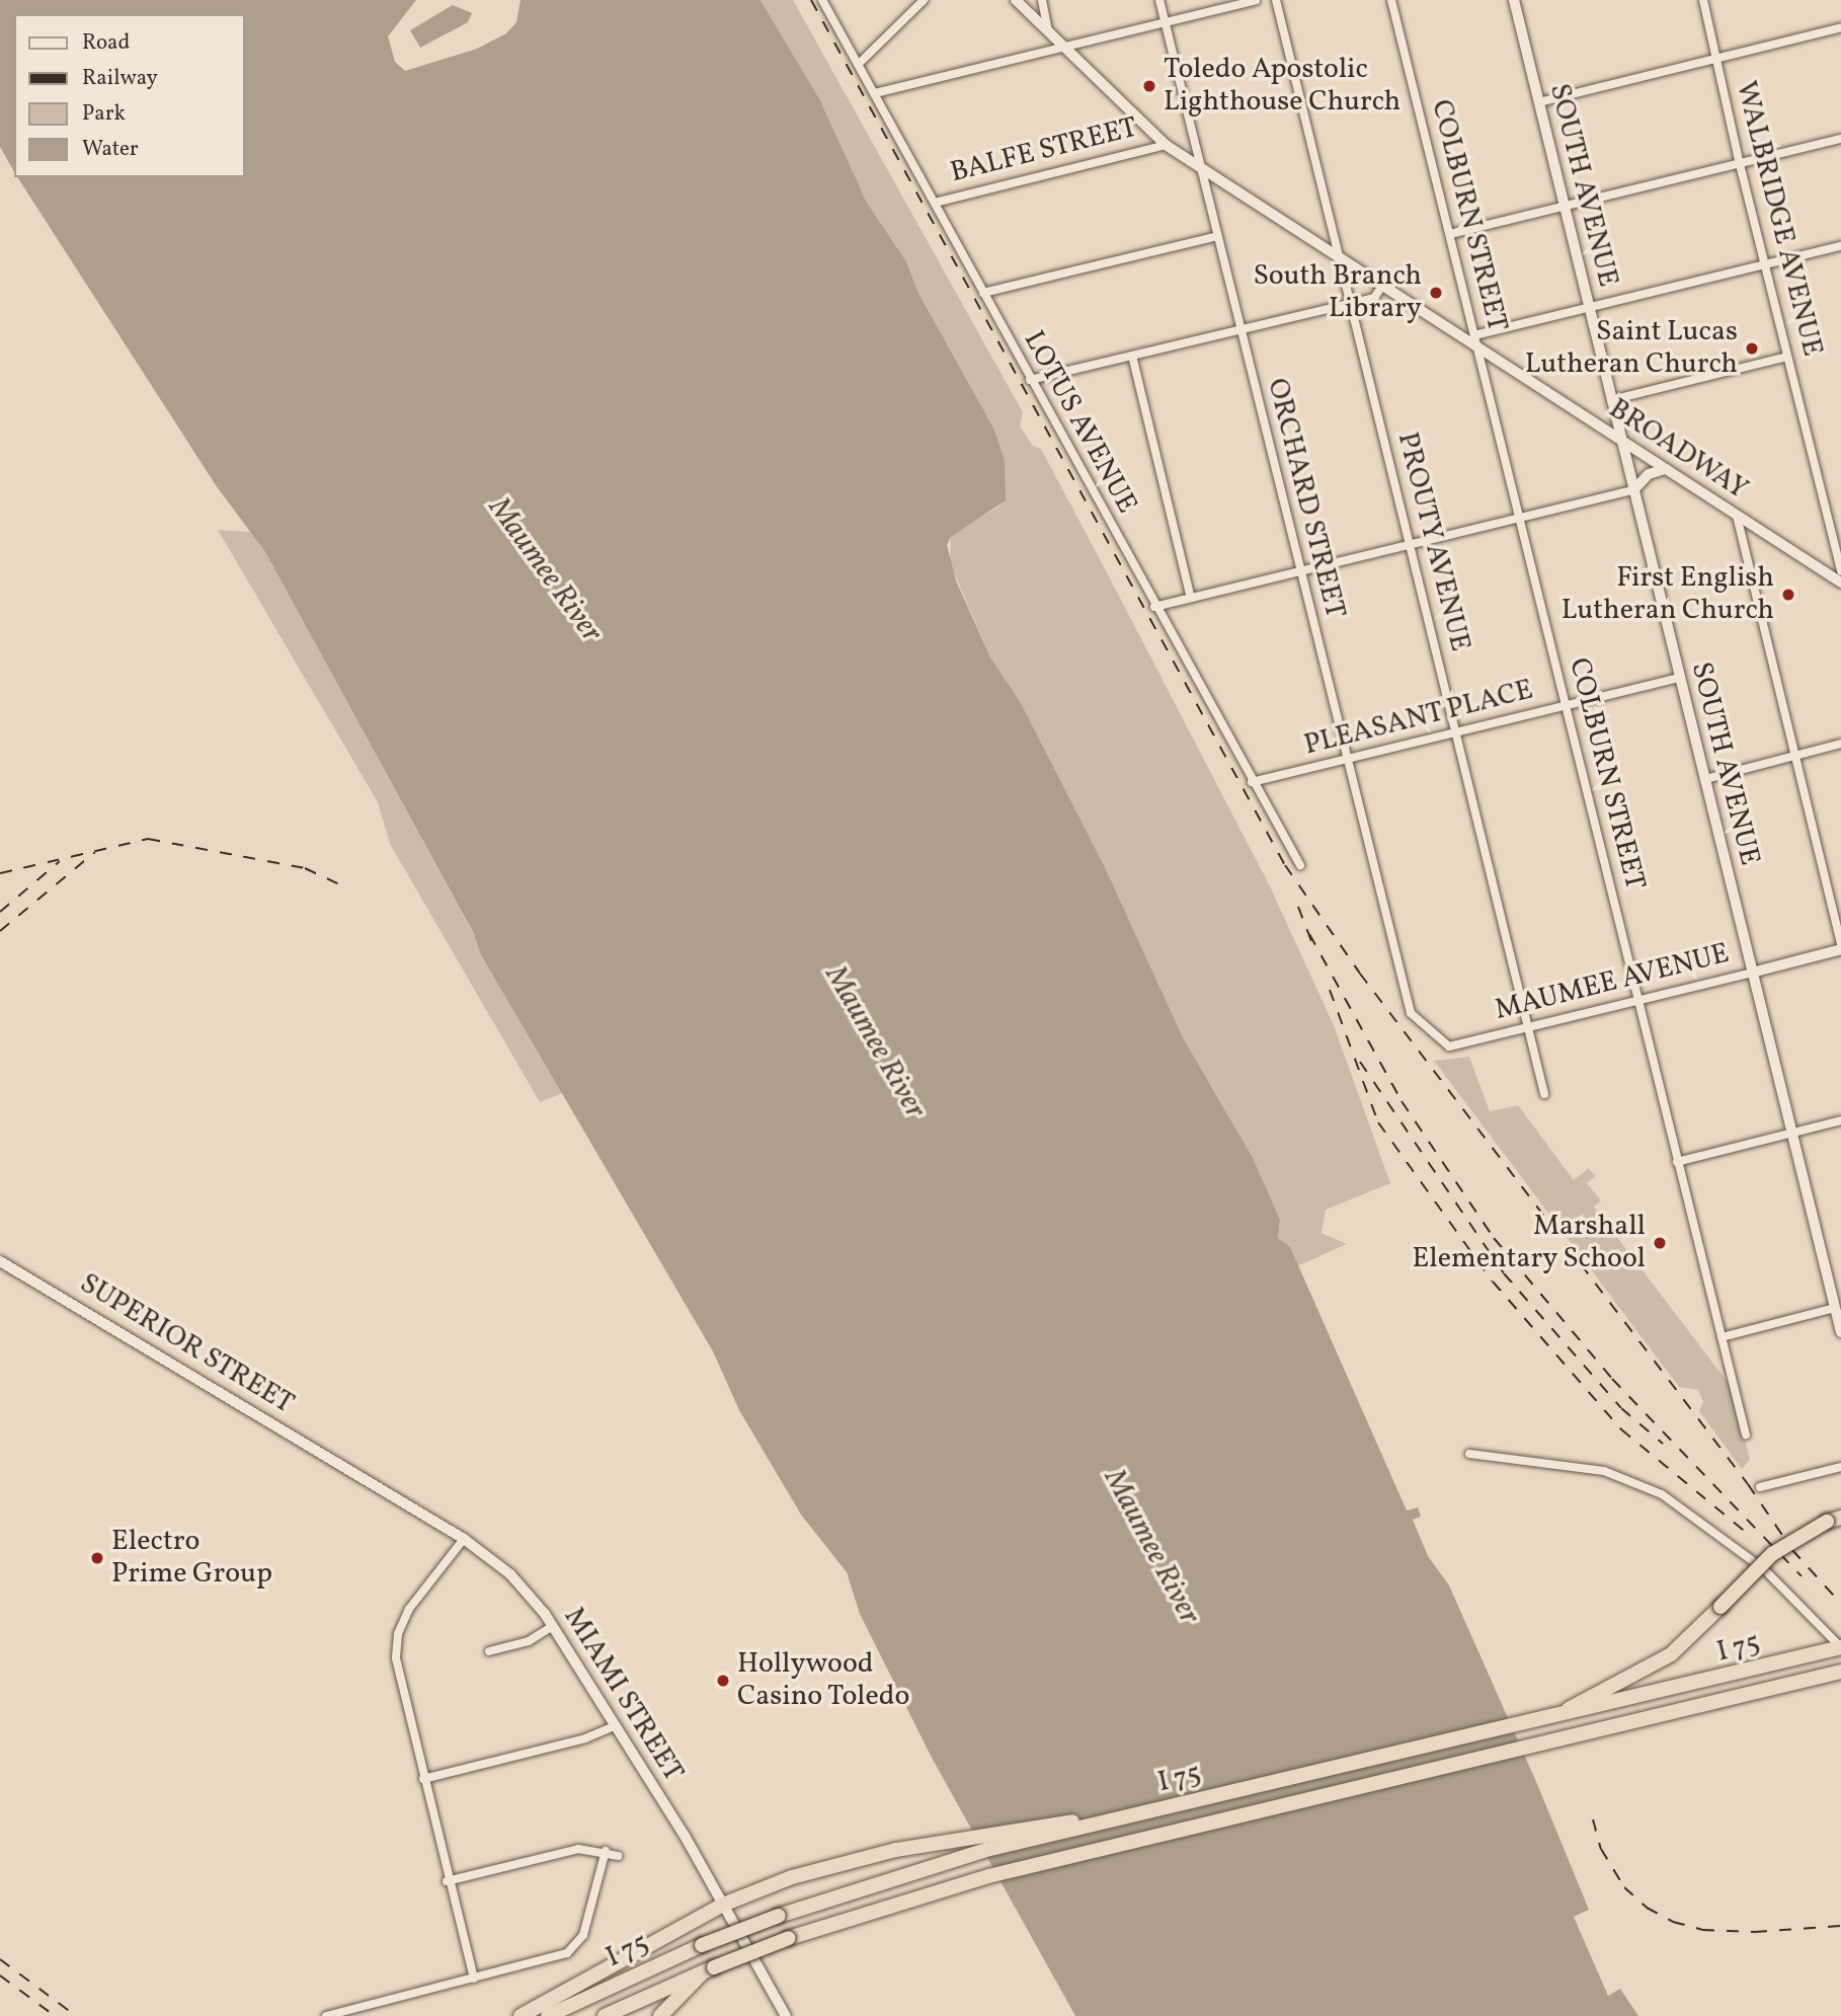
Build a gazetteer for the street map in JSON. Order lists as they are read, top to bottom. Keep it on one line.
{"streets":{"highway":["I 75"],"street":["BALFE STREET","SOUTH AVENUE","COLBURN STREET","WALBRIDGE AVENUE","LOTUS AVENUE","BROADWAY","ORCHARD STREET","PROUTY AVENUE","PLEASANT PLACE","MAUMEE AVENUE","SUPERIOR STREET","MIAMI STREET"]},"crossings":[["BALFE STREET","LOTUS AVENUE"],["BALFE STREET","BROADWAY"],["SOUTH AVENUE","BROADWAY"],["SOUTH AVENUE","PLEASANT PLACE"],["SOUTH AVENUE","MAUMEE AVENUE"],["COLBURN STREET","BROADWAY"],["COLBURN STREET","PLEASANT PLACE"],["COLBURN STREET","MAUMEE AVENUE"],["LOTUS AVENUE","PLEASANT PLACE"],["BROADWAY","ORCHARD STREET"],["BROADWAY","PROUTY AVENUE"],["ORCHARD STREET","PLEASANT PLACE"],["ORCHARD STREET","MAUMEE AVENUE"],["PROUTY AVENUE","PLEASANT PLACE"],["PROUTY AVENUE","MAUMEE AVENUE"],["SUPERIOR STREET","MIAMI STREET"]],"water":["Maumee River"],"places":["Toledo Apostolic Lighthouse Church","South Branch Library","Saint Lucas Lutheran Church","First English Lutheran Church","Marshall Elementary School","Electro Prime Group","Hollywood Casino Toledo"],"legend":["Road","Railway","Park","Water"]}
